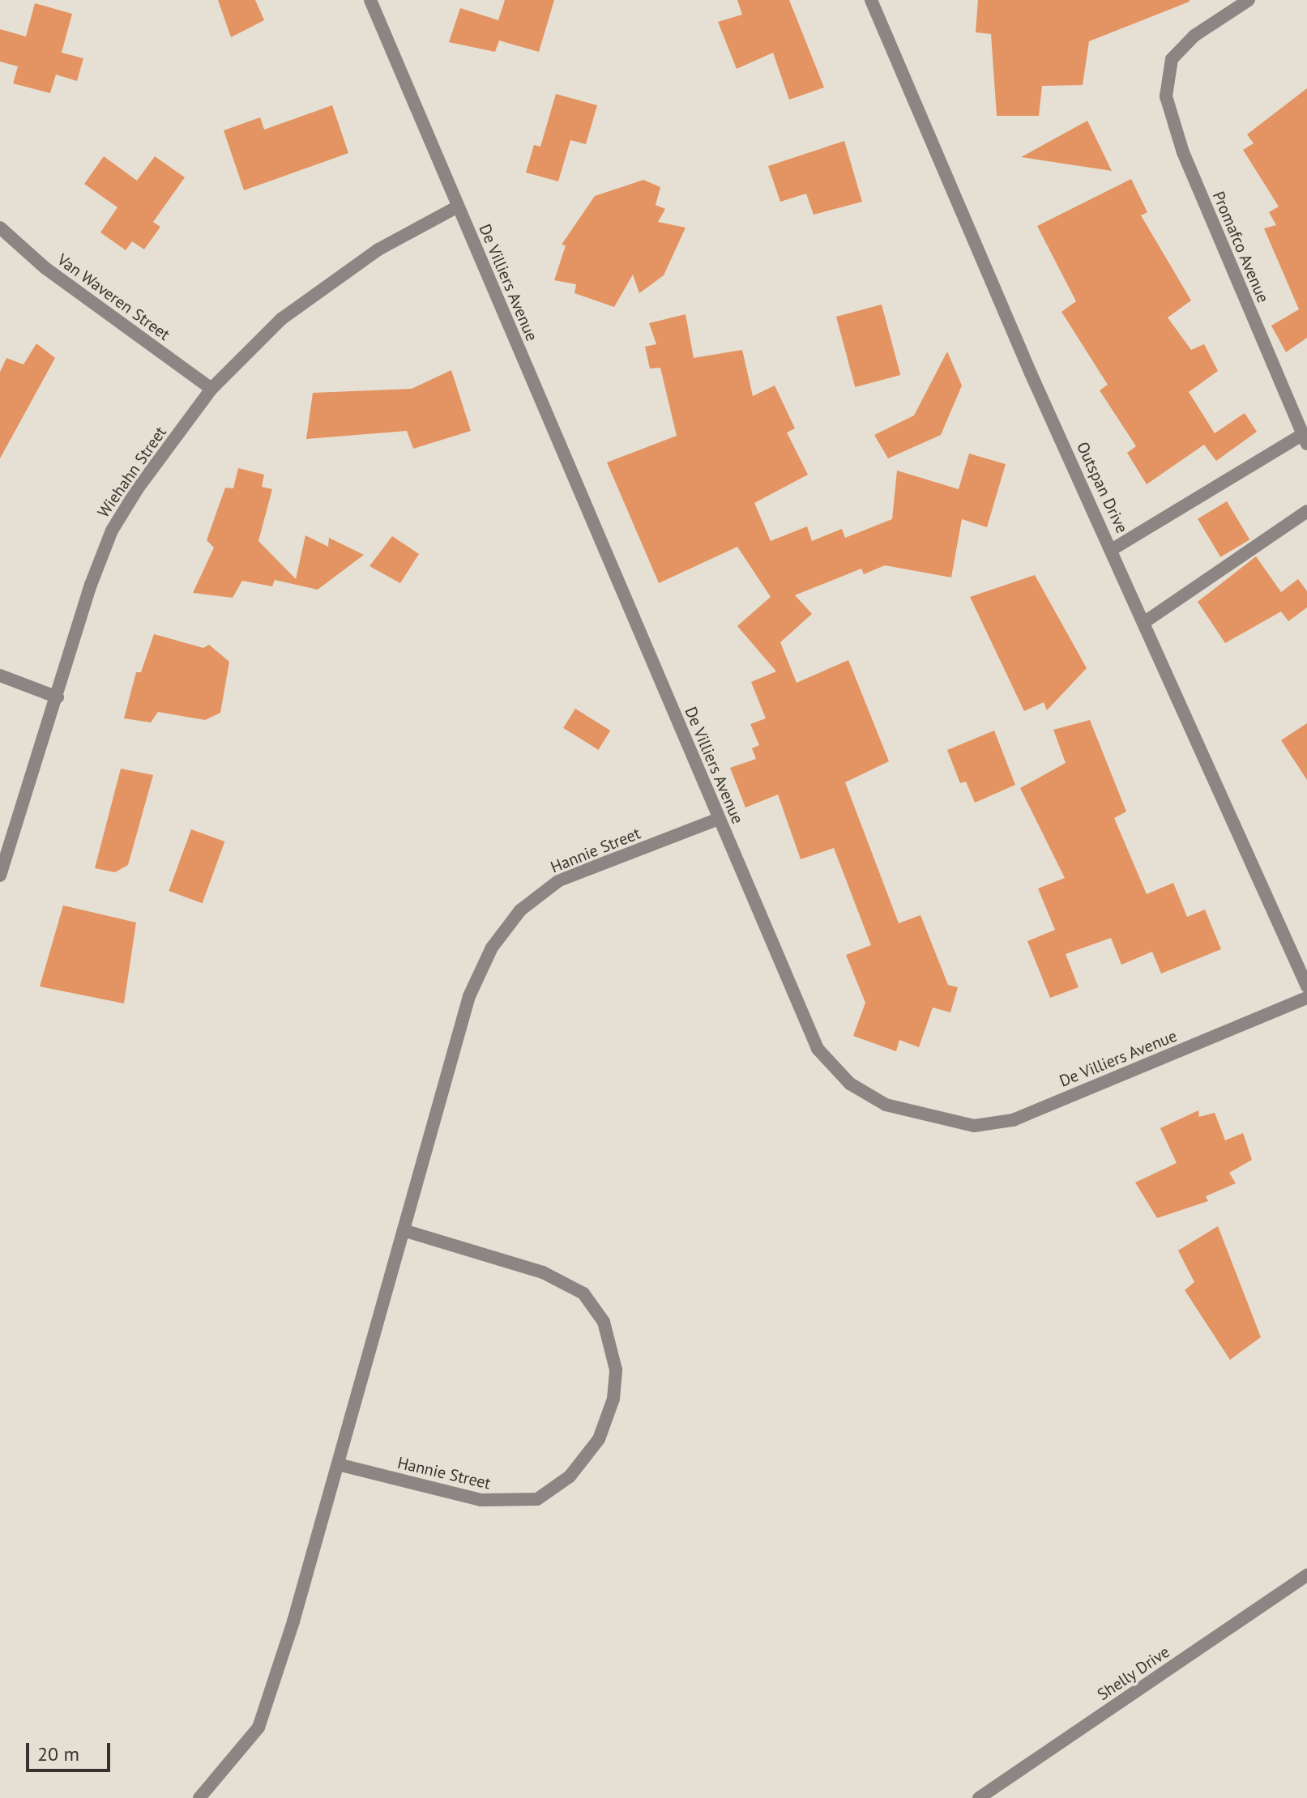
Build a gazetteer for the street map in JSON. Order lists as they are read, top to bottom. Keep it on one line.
{"streets":{"street":["Promafco Avenue","De Villiers Avenue","Van Waveren Street","Wiehahn Street","Outspan Drive","Hannie Street","Shelly Drive"]},"crossings":[["De Villiers Avenue","Wiehahn Street"],["De Villiers Avenue","Hannie Street"],["Van Waveren Street","Wiehahn Street"]],"scale_bar":"20 m"}
